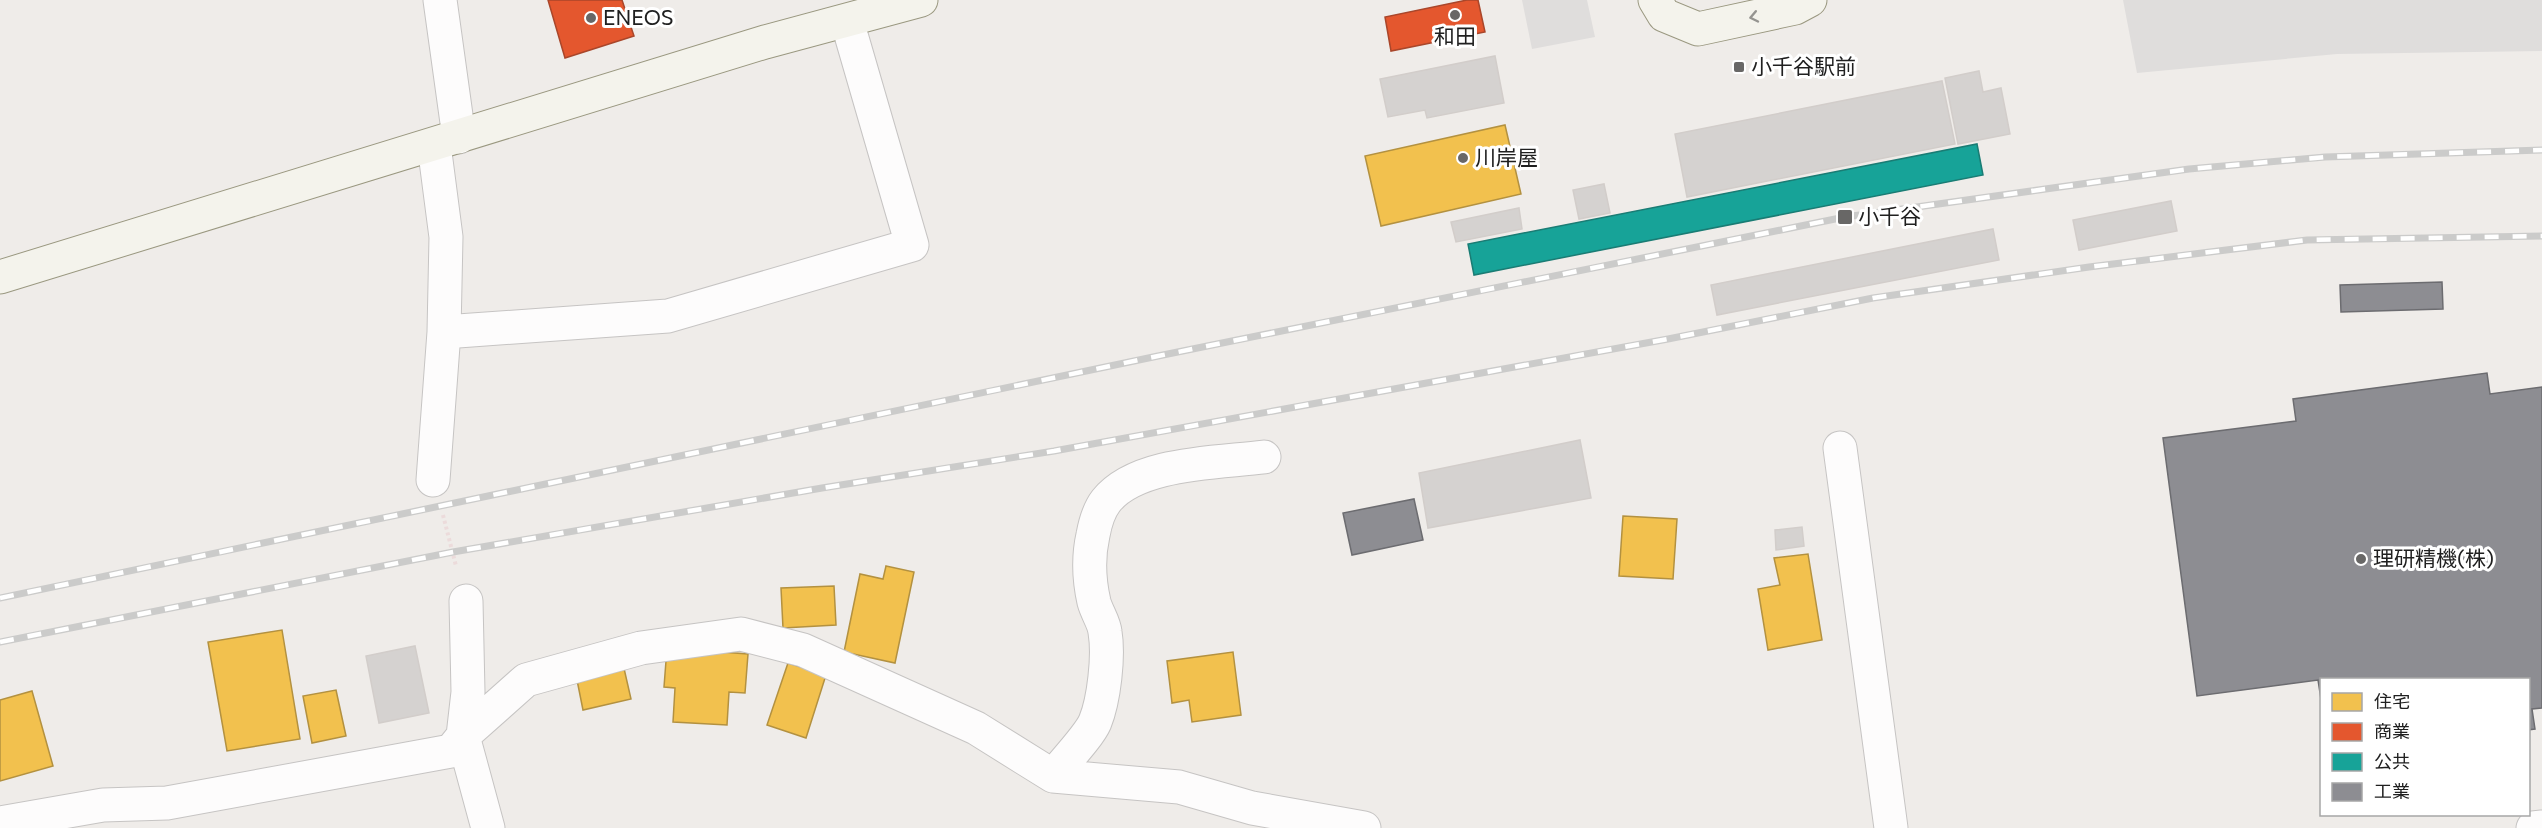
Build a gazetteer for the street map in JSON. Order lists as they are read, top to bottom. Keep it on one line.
{"places":{"other":["和田","ENEOS","川岸屋","理研精機(株)"],"transit":["小千谷駅前","小千谷"]},"legend":["住宅","商業","公共","工業"]}
